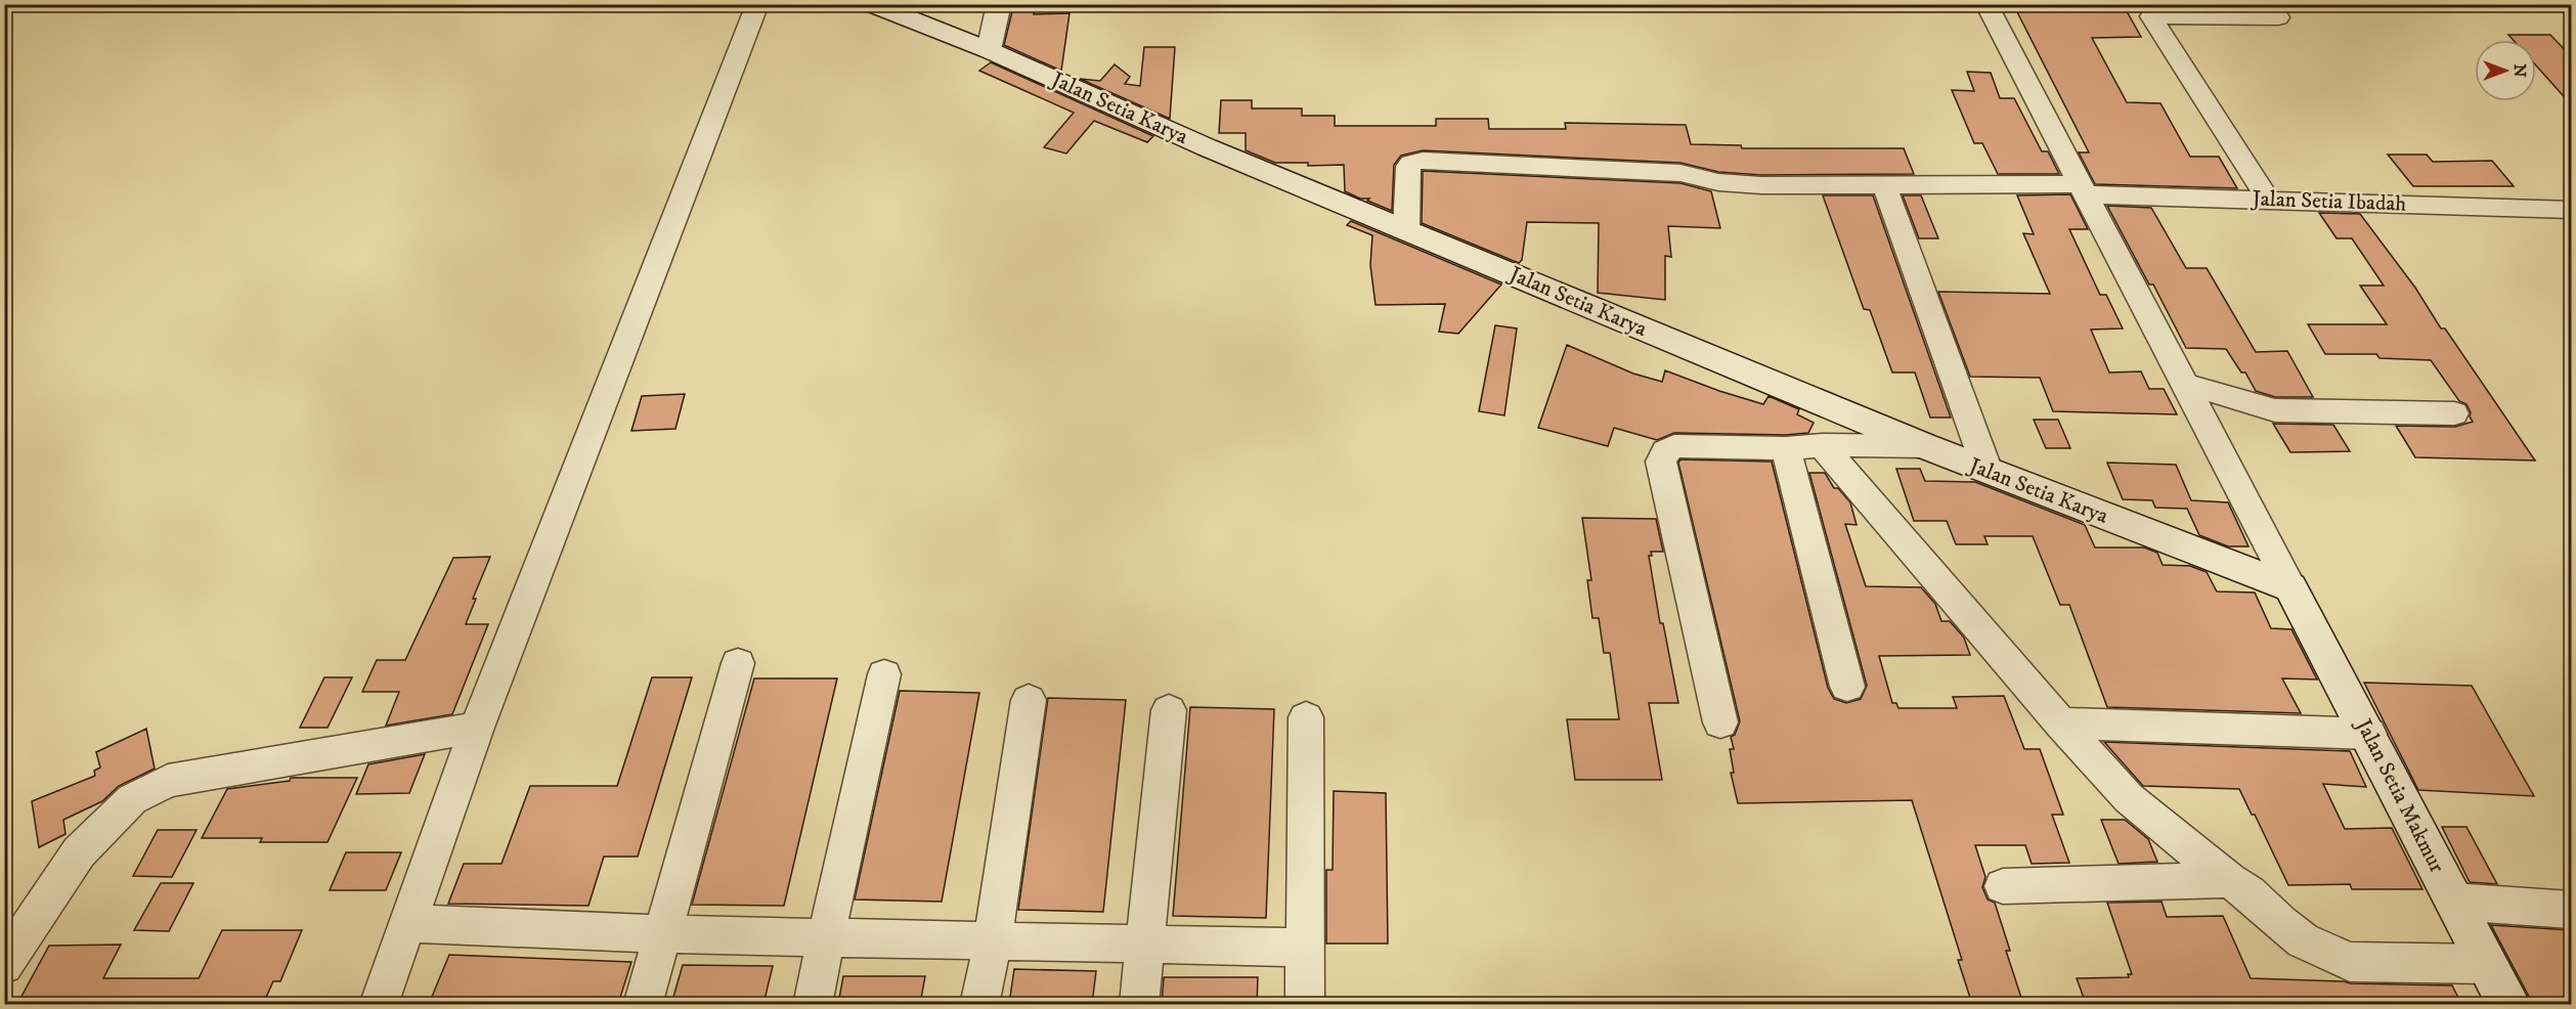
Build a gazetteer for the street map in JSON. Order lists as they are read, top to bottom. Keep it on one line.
{"streets":{"main road":["Jalan Setia Karya","Jalan Setia Makmur"],"street":["Jalan Setia Ibadah"]},"crossings":[["Jalan Setia Karya","Jalan Setia Ibadah"],["Jalan Setia Karya","Jalan Setia Makmur"]],"north":"right"}
